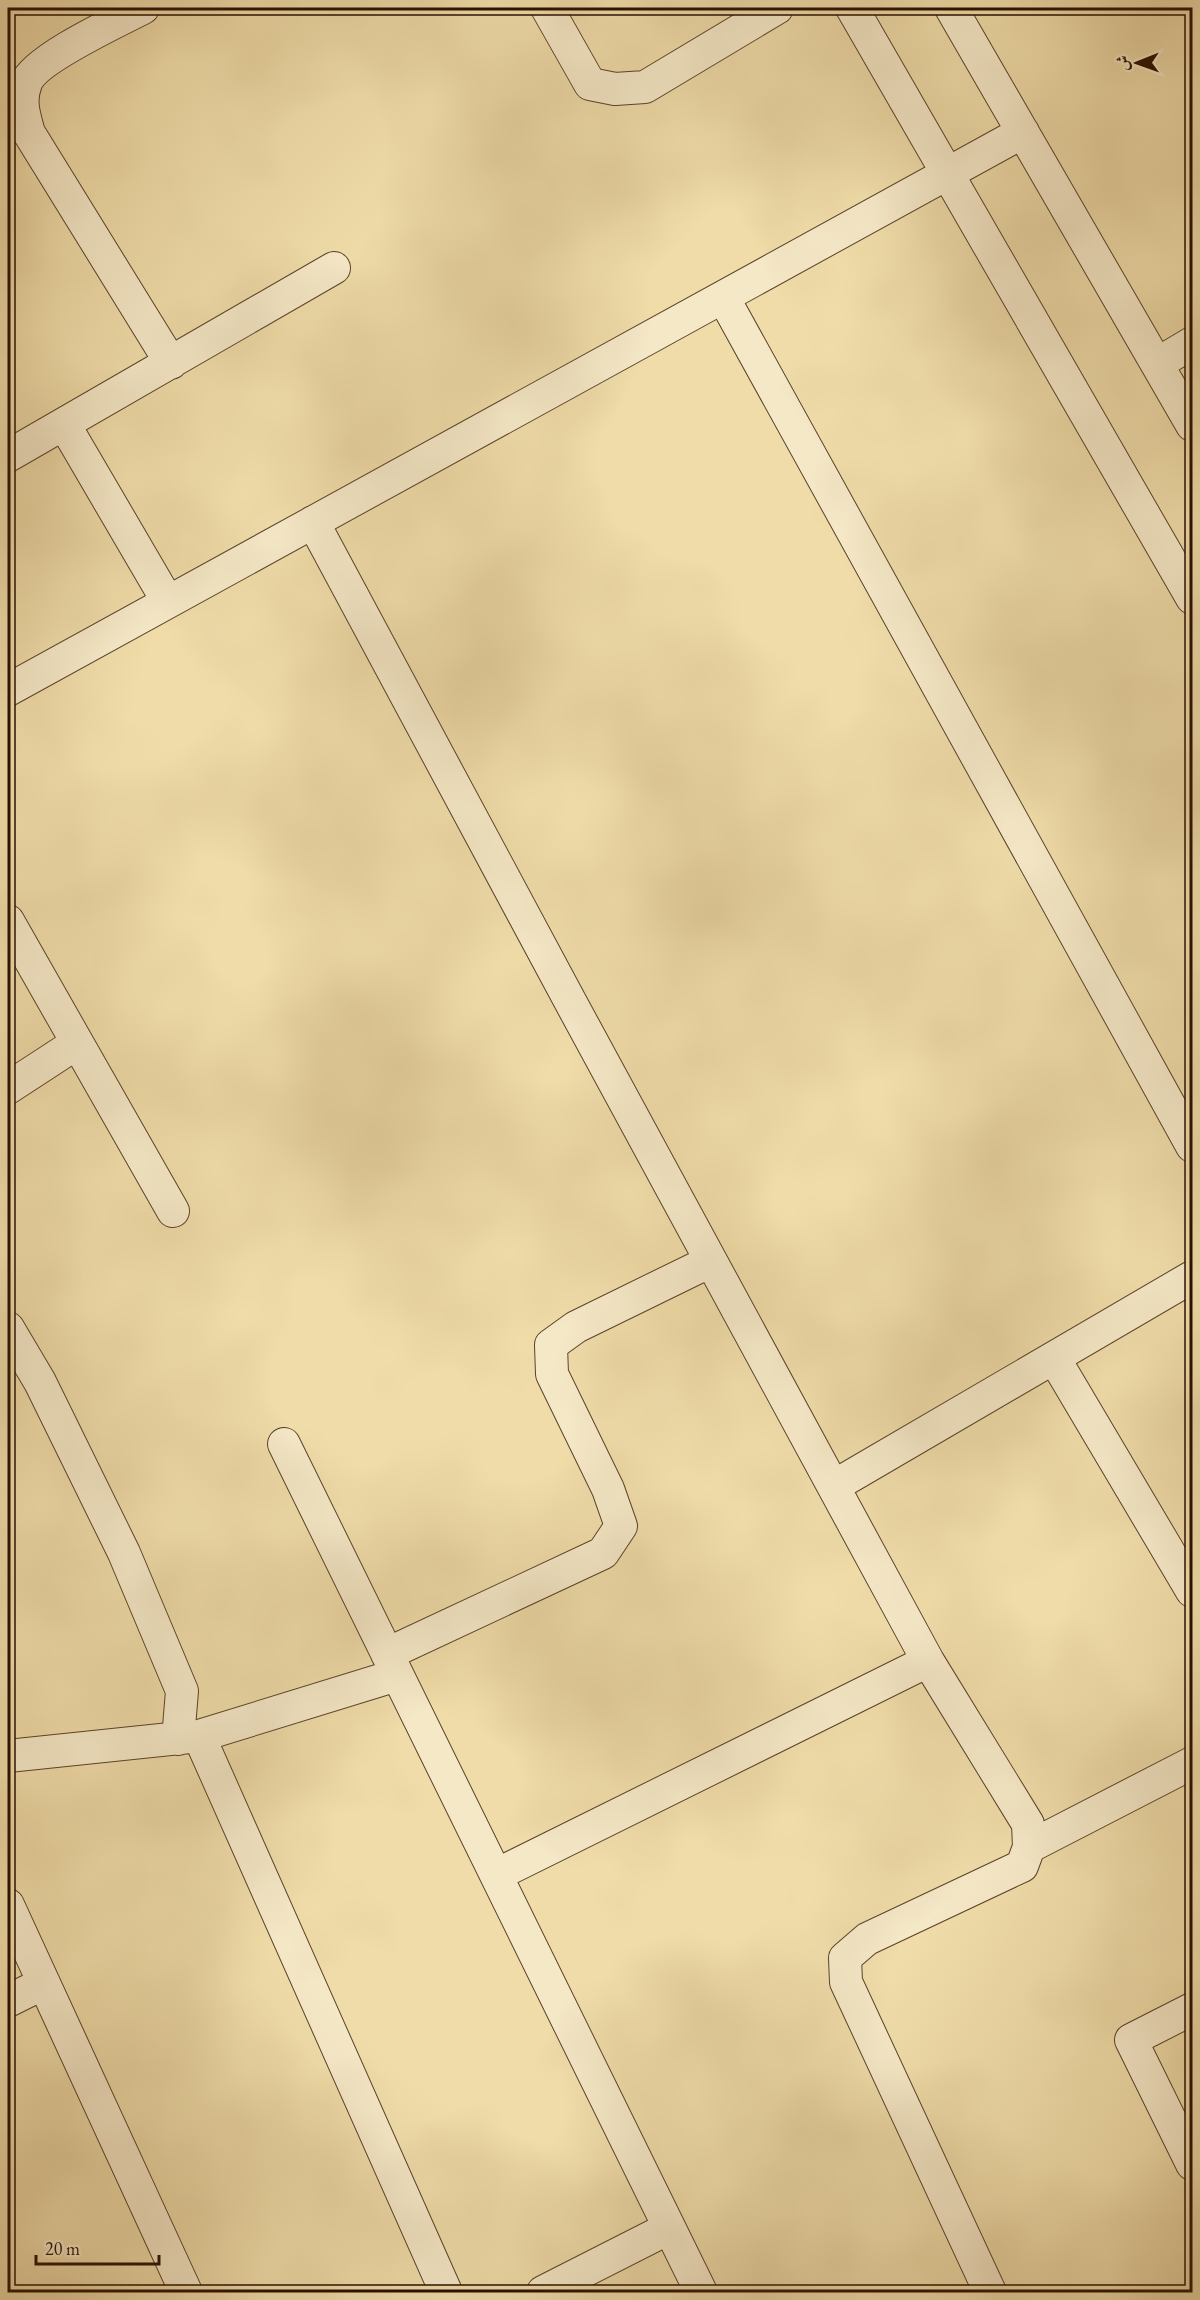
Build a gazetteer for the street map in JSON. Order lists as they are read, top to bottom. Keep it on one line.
{"scale_bar":"20 m","north":"left"}
